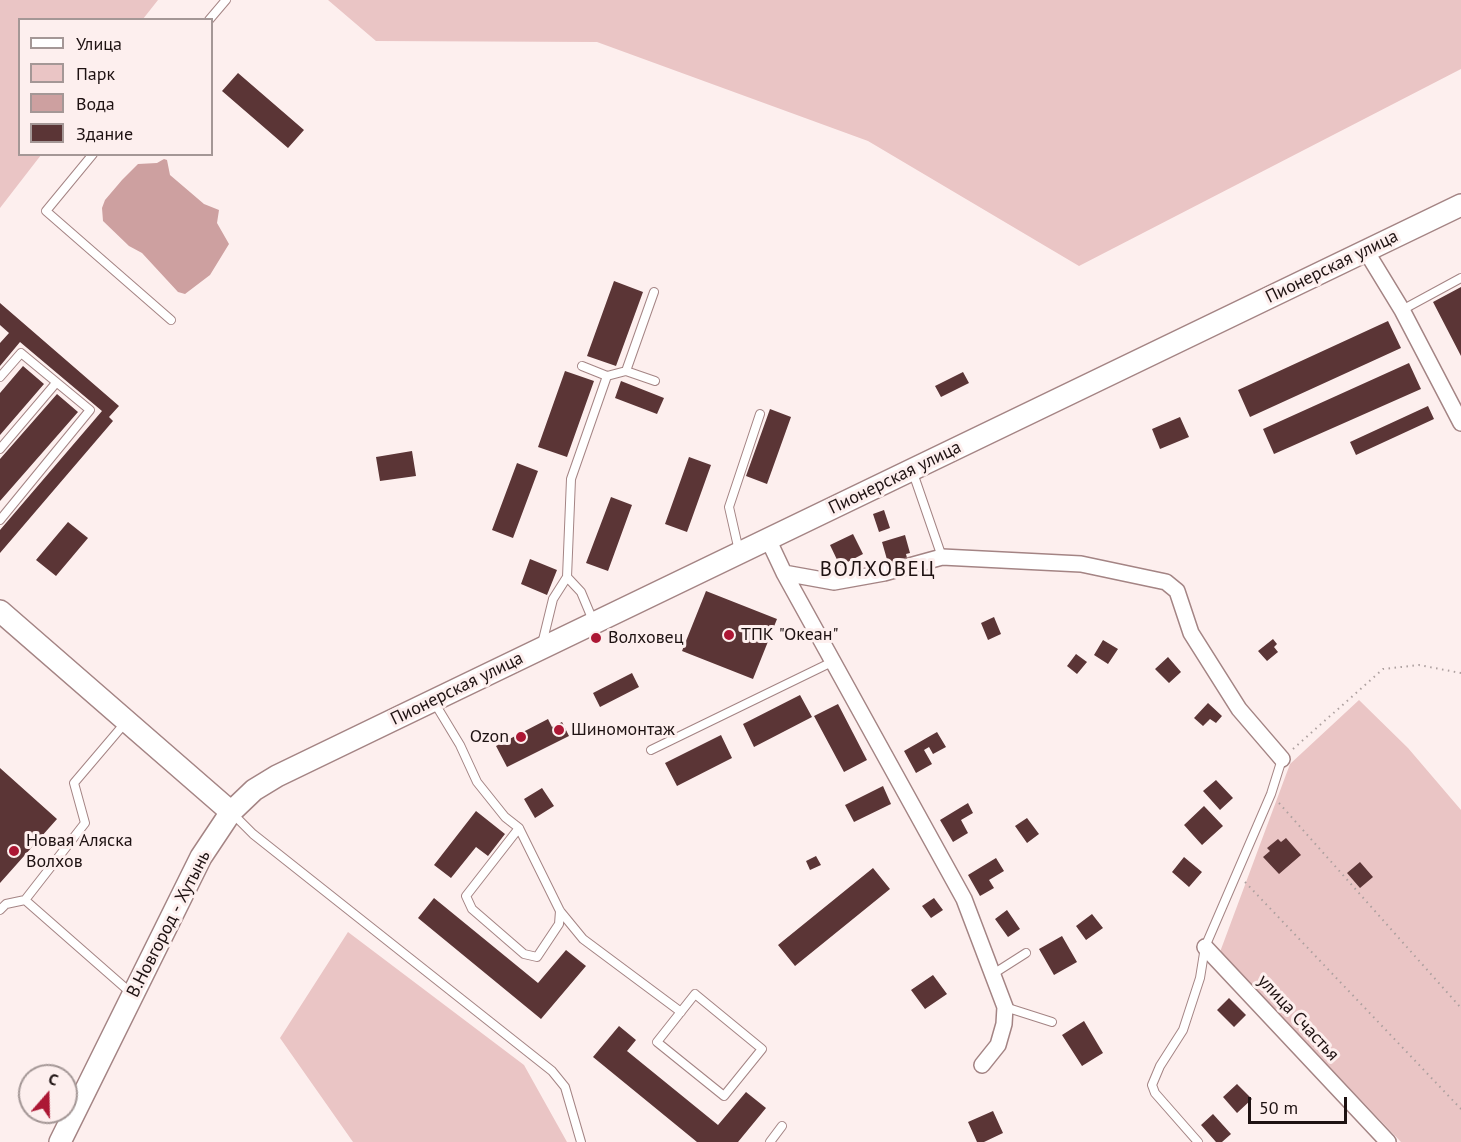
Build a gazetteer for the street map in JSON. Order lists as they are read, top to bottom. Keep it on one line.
{"streets":{"street":["Пионерская улица","В.Новгород - Хутынь","улица Счастья"]},"crossings":[["Пионерская улица","В.Новгород - Хутынь"]],"districts":["ВОЛХОВЕЦ"],"places":["ТПК \"Океан\"","Волховец","Шиномонтаж","Ozon","Новая Аляска Волхов"],"legend":["Улица","Парк","Вода","Здание"],"scale_bar":"50 m","north":"top"}
